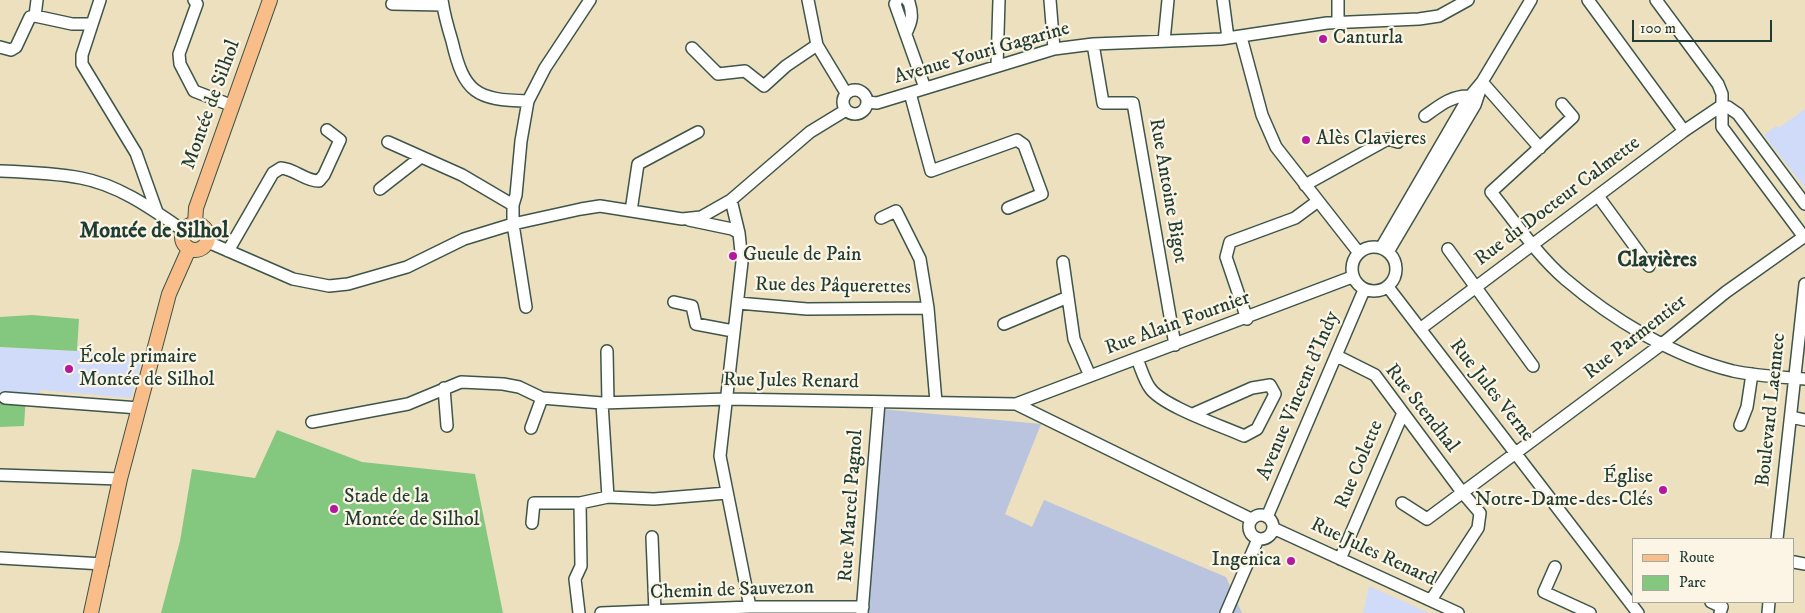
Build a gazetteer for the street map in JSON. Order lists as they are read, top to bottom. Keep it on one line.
{"streets":{"main road":["Montée de Silhol"],"street":["Avenue Youri Gagarine","Rue Antoine Bigot","Rue du Docteur Calmette","Rue des Pâquerettes","Rue Alain Fournier","Rue Parmentier","Rue Jules Renard","Rue Jules Verne","Avenue Vincent d'Indy","Rue Stendhal","Boulevard Laennec","Rue Colette","Rue Marcel Pagnol","Chemin de Sauvezon"]},"crossings":[["Avenue Youri Gagarine","Rue Antoine Bigot"],["Rue Antoine Bigot","Rue Alain Fournier"],["Rue du Docteur Calmette","Rue Jules Verne"],["Rue des Pâquerettes","Rue Jules Renard"],["Rue Alain Fournier","Rue Jules Renard"],["Rue Alain Fournier","Rue Jules Verne"],["Rue Alain Fournier","Avenue Vincent d'Indy"],["Rue Parmentier","Rue Jules Verne"],["Rue Jules Renard","Avenue Vincent d'Indy"],["Rue Jules Renard","Rue Stendhal"],["Rue Jules Renard","Rue Colette"],["Rue Jules Renard","Rue Marcel Pagnol"],["Rue Jules Verne","Avenue Vincent d'Indy"],["Avenue Vincent d'Indy","Rue Stendhal"],["Rue Stendhal","Rue Colette"],["Rue Marcel Pagnol","Chemin de Sauvezon"]],"districts":["Montée de Silhol","Clavières"],"places":["Canturla","Alès Clavieres","Gueule de Pain","École primaire Montée de Silhol","Église Notre-Dame-des-Clés","Stade de la Montée de Silhol","Ingenica"],"legend":["Route","Parc"],"scale_bar":"100 m"}
